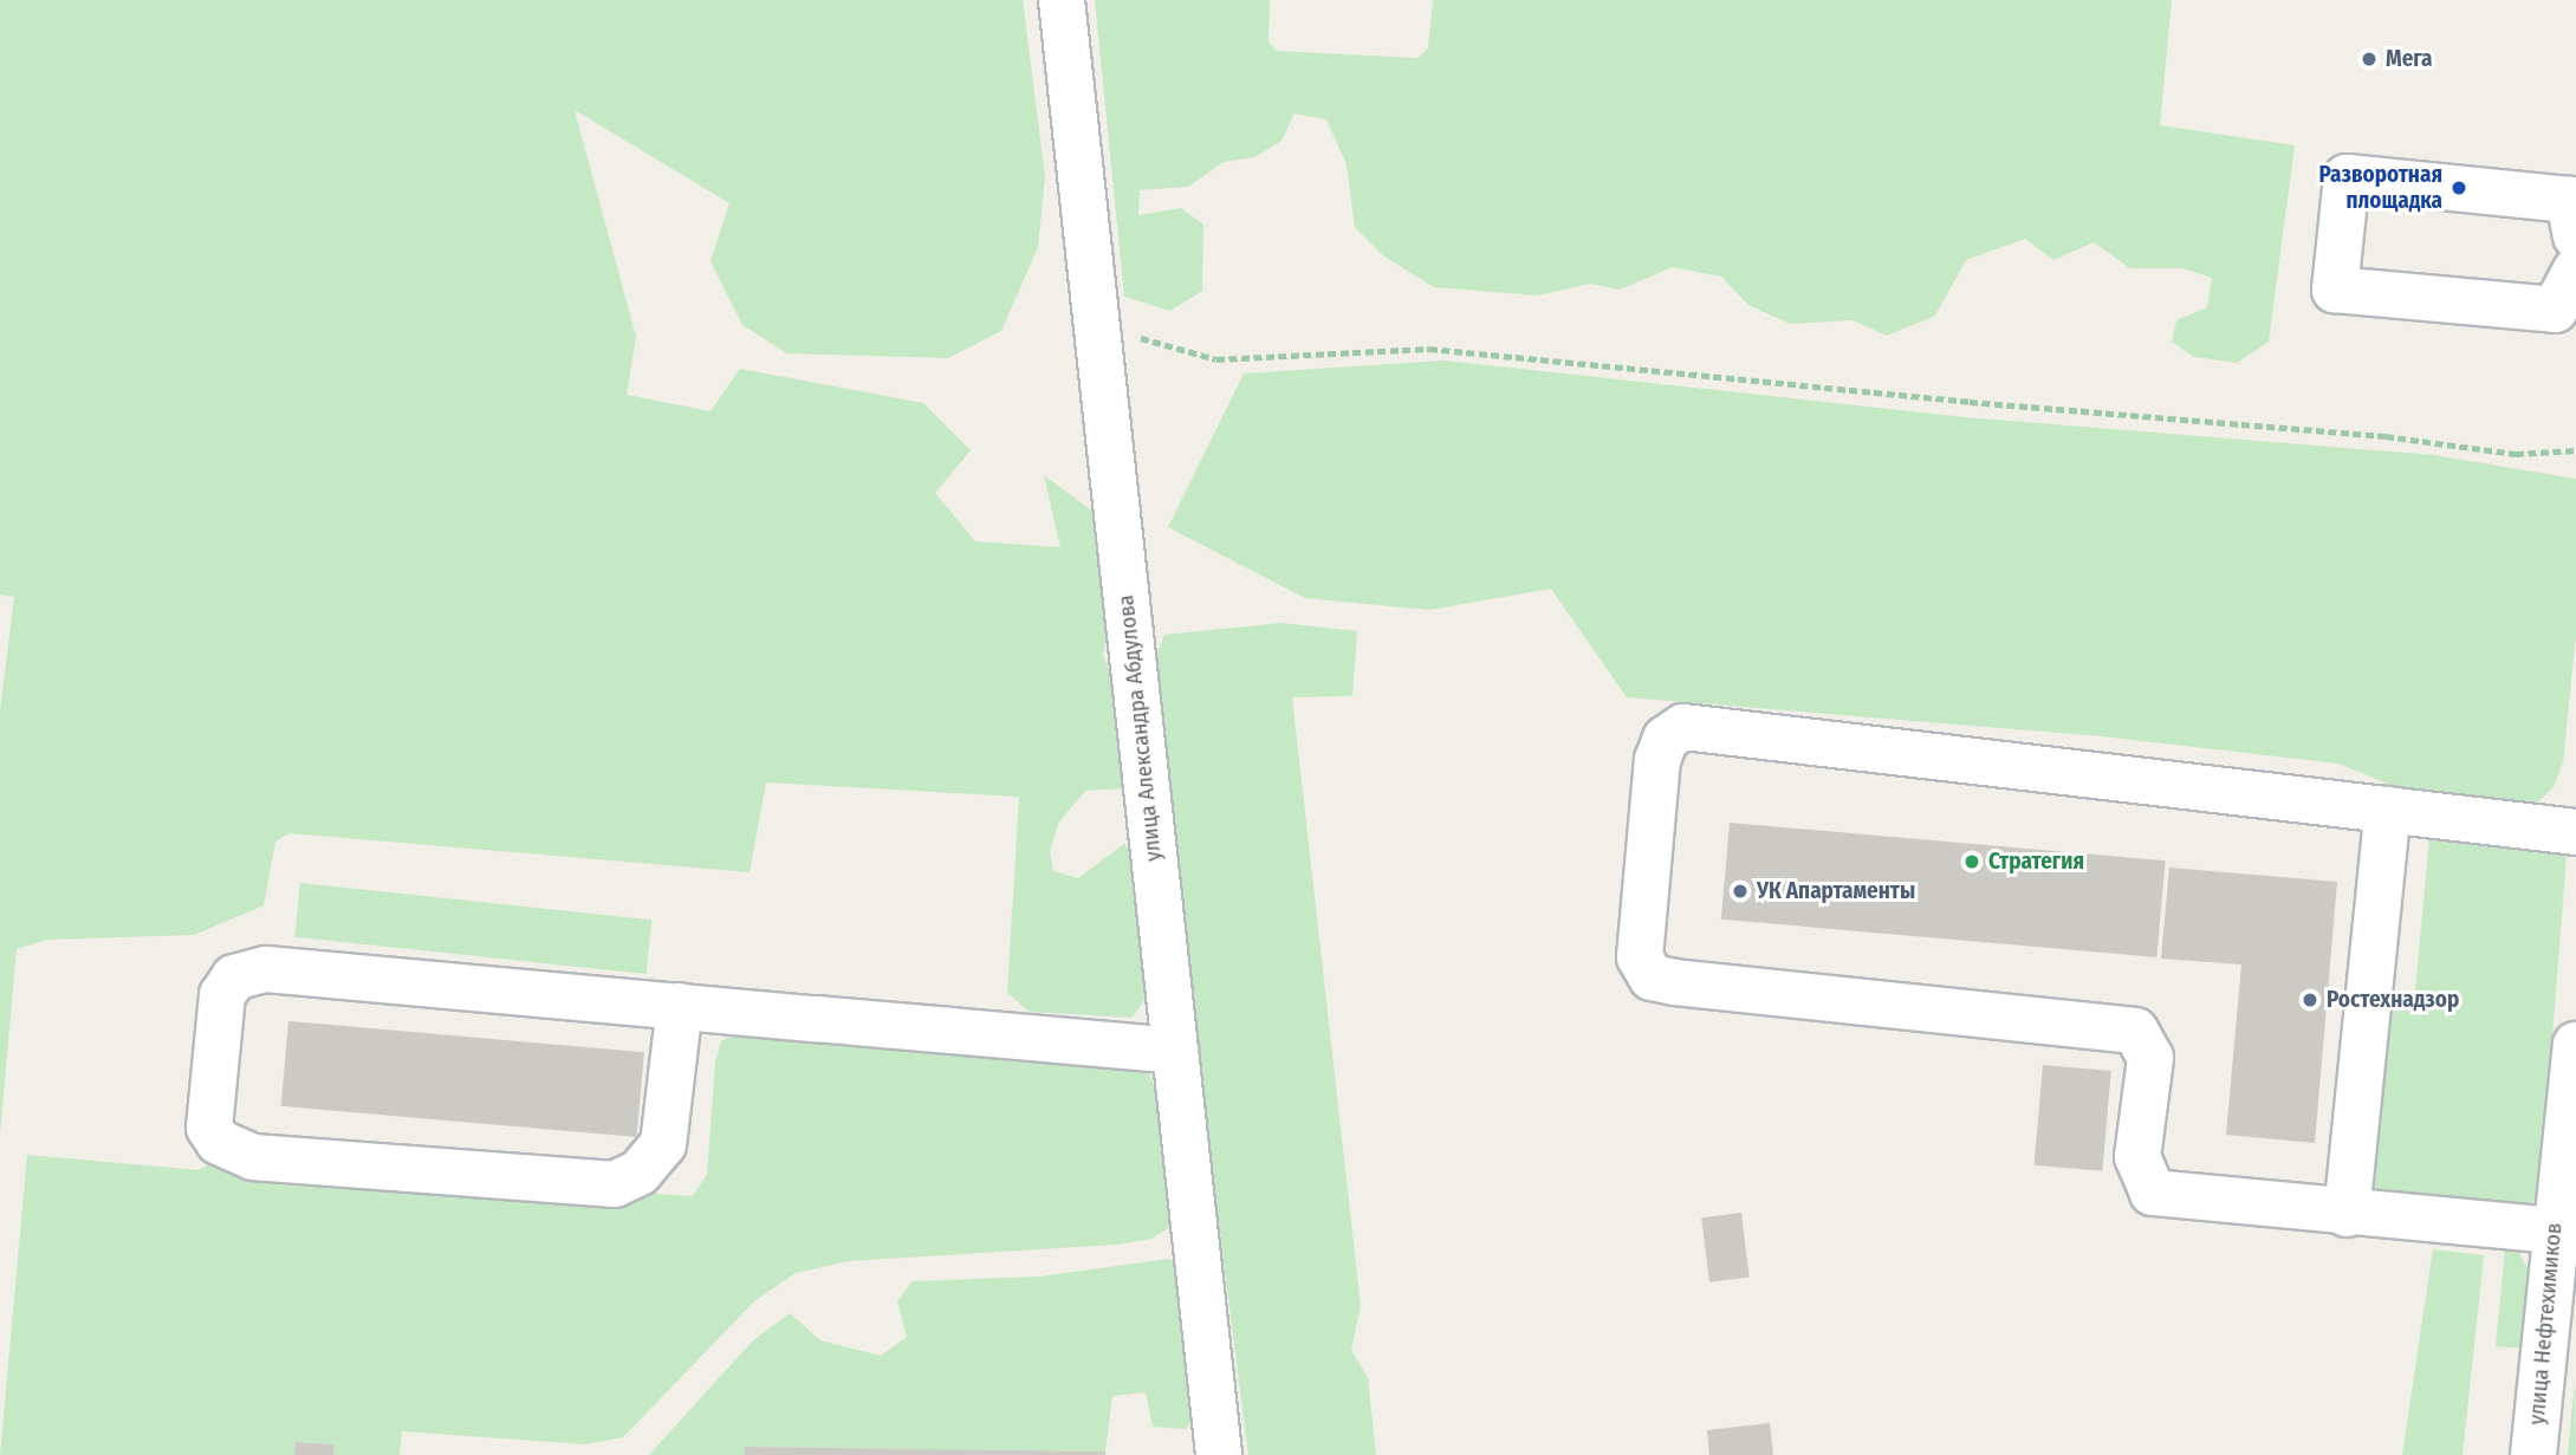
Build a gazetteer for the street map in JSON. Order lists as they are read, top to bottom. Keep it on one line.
{"streets":{"street":["улица Александра Абдулова","улица Нефтехимиков"]},"places":["Мега","Разворотная площадка","Стратегия","УК Апартаменты","Ростехнадзор"]}
